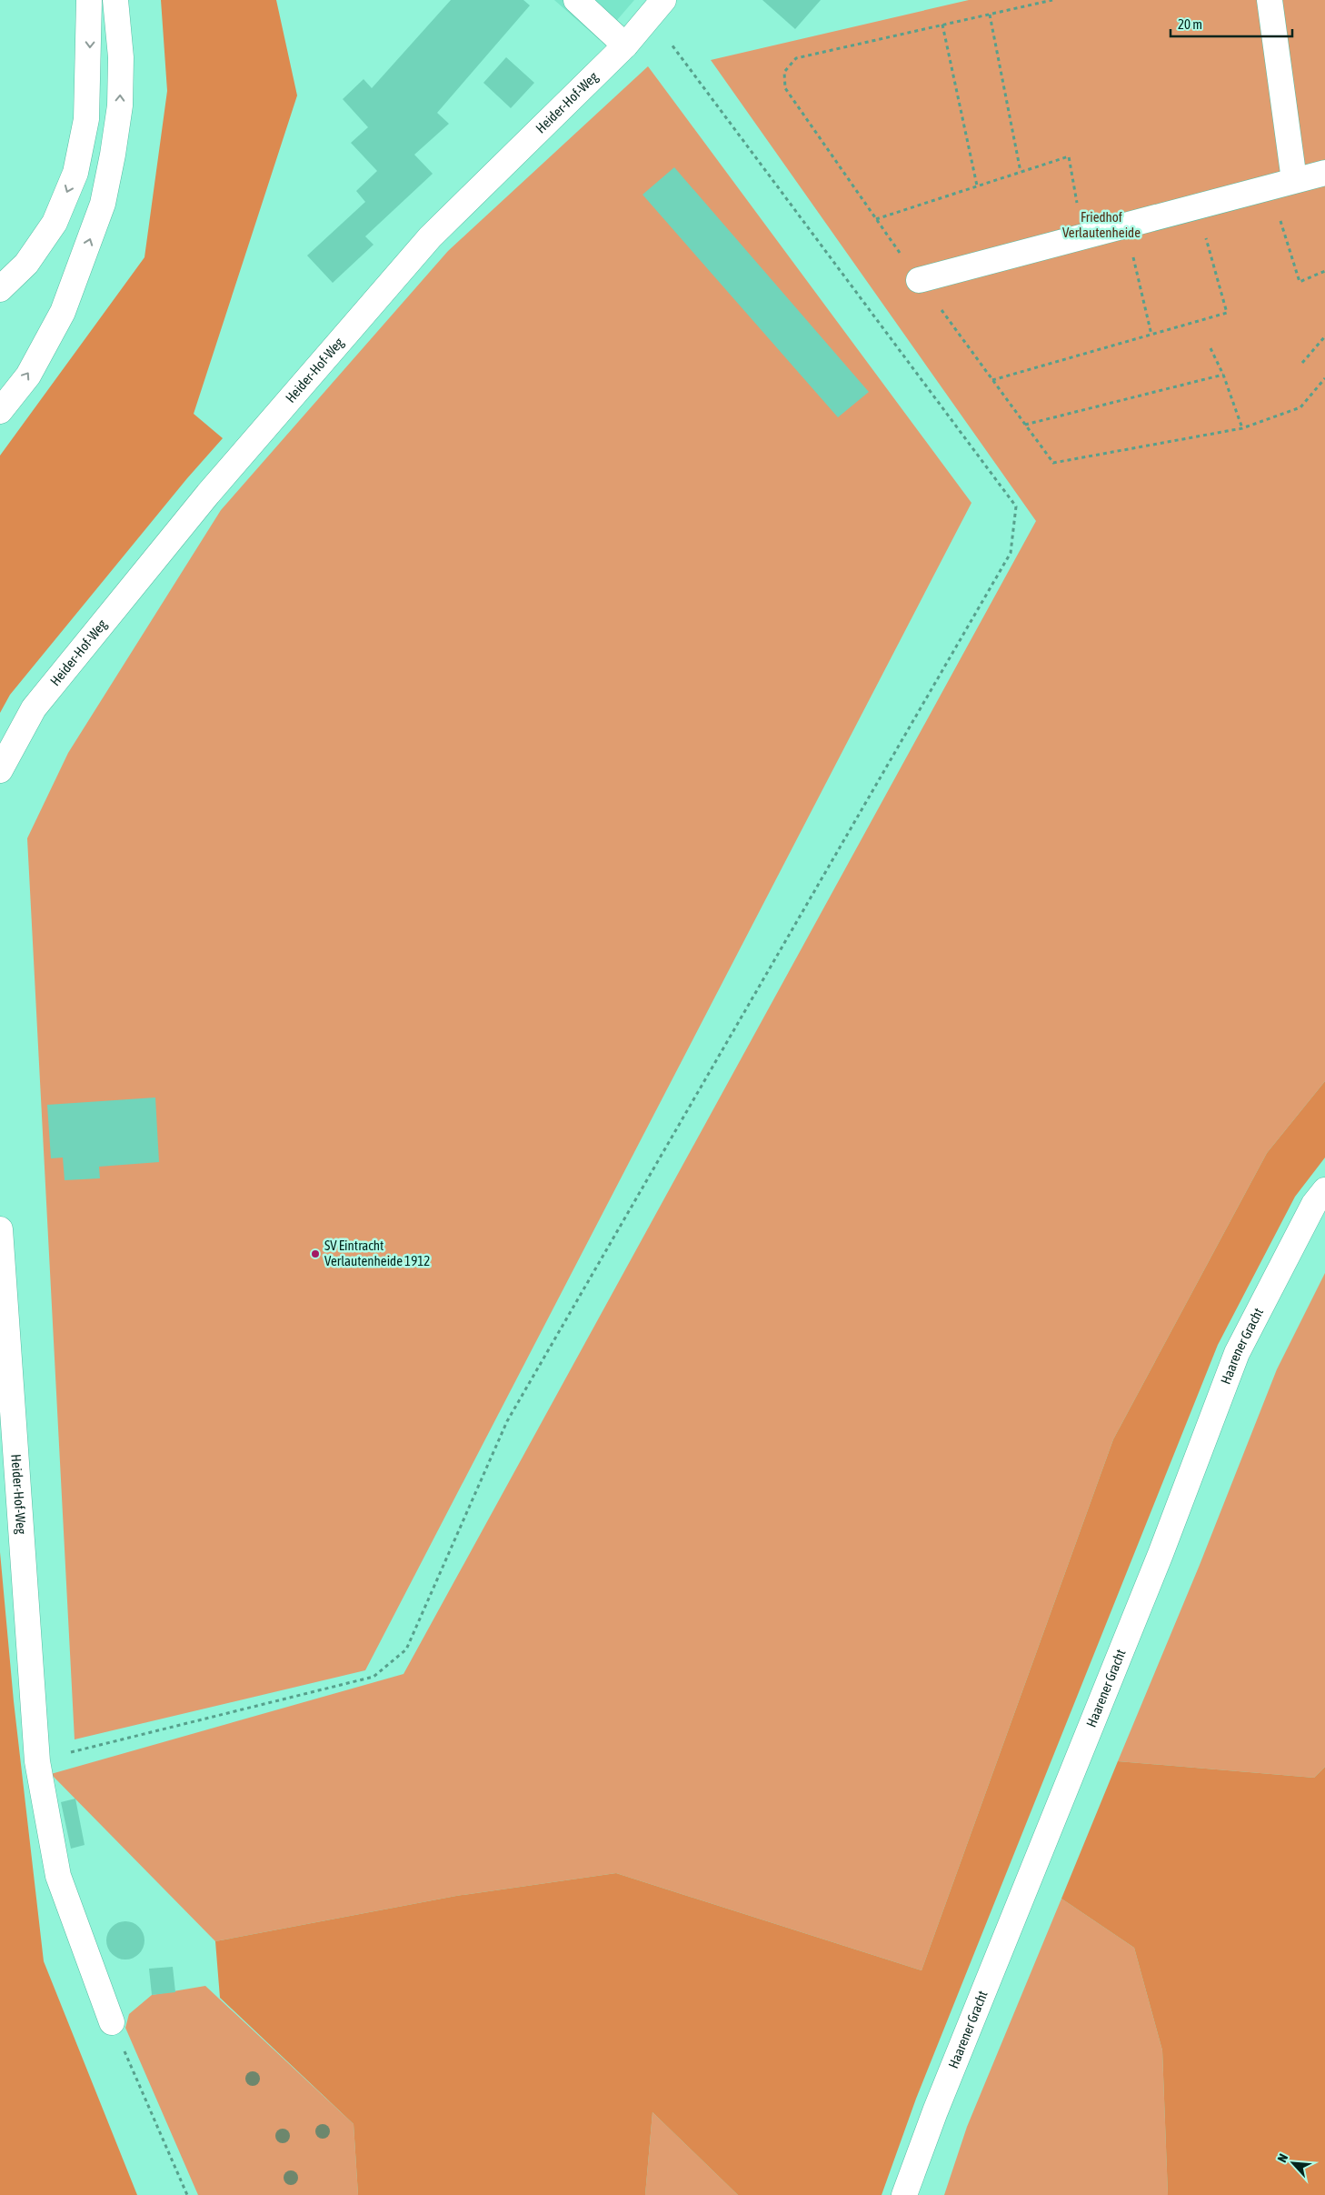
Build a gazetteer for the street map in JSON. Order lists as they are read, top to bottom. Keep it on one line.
{"streets":{"main road":["Heider-Hof-Weg","Haarener Gracht"]},"parks":["Friedhof Verlautenheide"],"places":["SV Eintracht Verlautenheide 1912"],"scale_bar":"20 m","north":"top left"}
